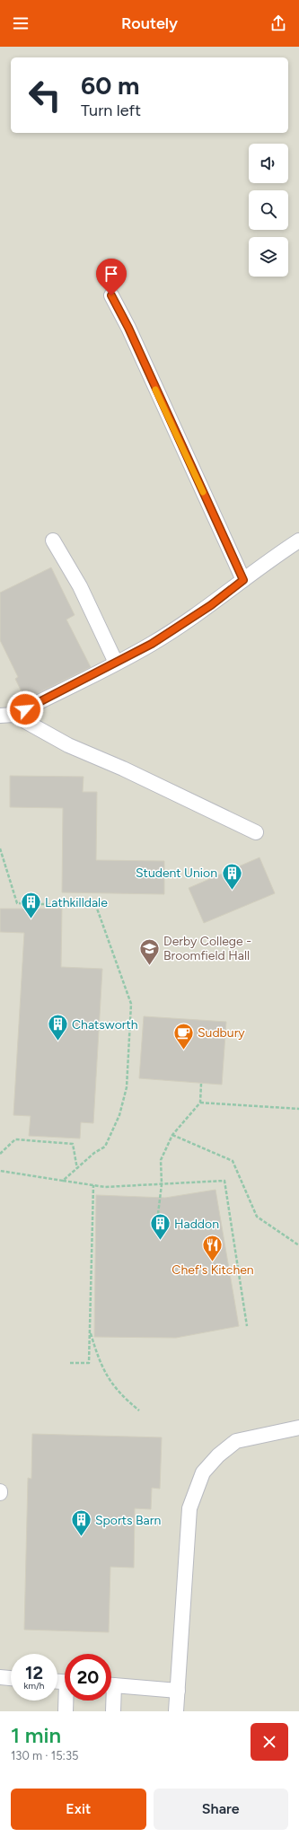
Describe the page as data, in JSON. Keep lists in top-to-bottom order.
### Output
{
  "places": {
    "building": [
      "Student Union",
      "Lathkilldale",
      "Chatsworth",
      "Haddon",
      "Sports Barn"
    ],
    "school or university": ["Derby College - Broomfield Hall"],
    "cafe": ["Sudbury"],
    "restaurant": ["Chef's Kitchen"]
  },
  "page": {
    "header": "Routely",
    "turn": ["60 m", "Turn left"],
    "speed": "12 km/h",
    "limit": "20",
    "heading": ["1 min", "130 m · 15:35"],
    "buttons": ["Exit", "Share"]
  }
}
